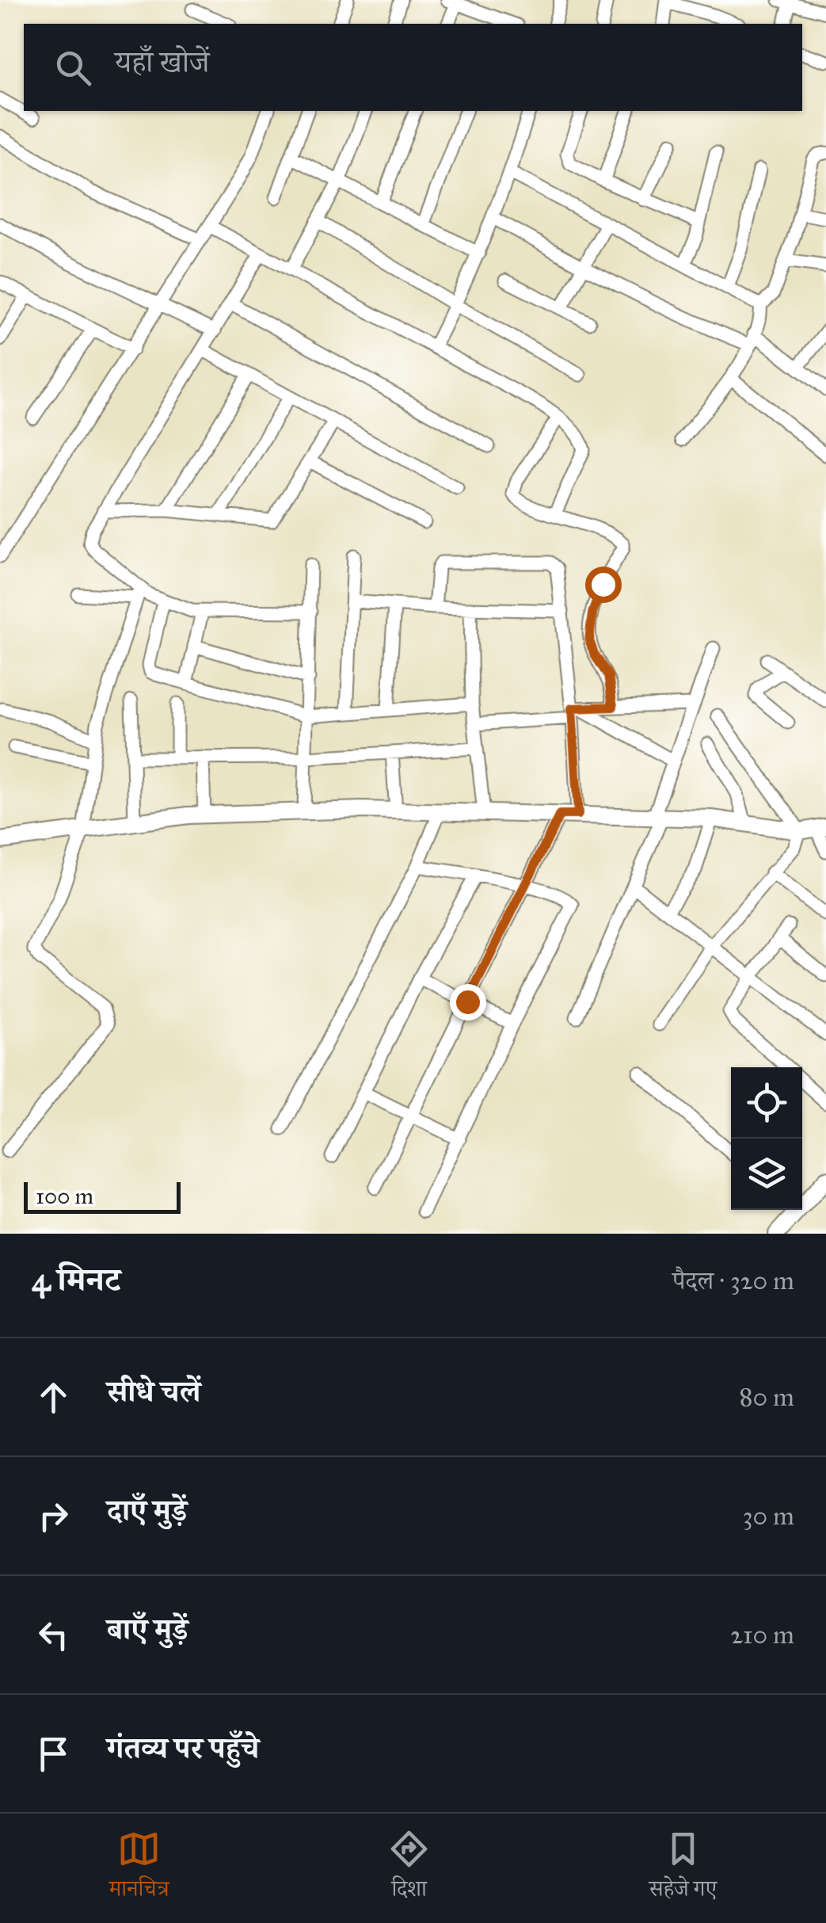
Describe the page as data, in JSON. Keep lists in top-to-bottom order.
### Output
{
  "scale_bar": "100 m",
  "page": {
    "search": "यहाँ खोजें",
    "scale": "100 m",
    "heading": ["4 मिनट", "पैदल · 320 m"],
    "list": [
      ["सीधे चलें", "80 m"],
      ["दाएँ मुड़ें", "30 m"],
      ["बाएँ मुड़ें", "210 m"],
      "गंतव्य पर पहुँचे"
    ],
    "nav": ["मानचित्र", "दिशा", "सहेजे गए"]
  }
}
